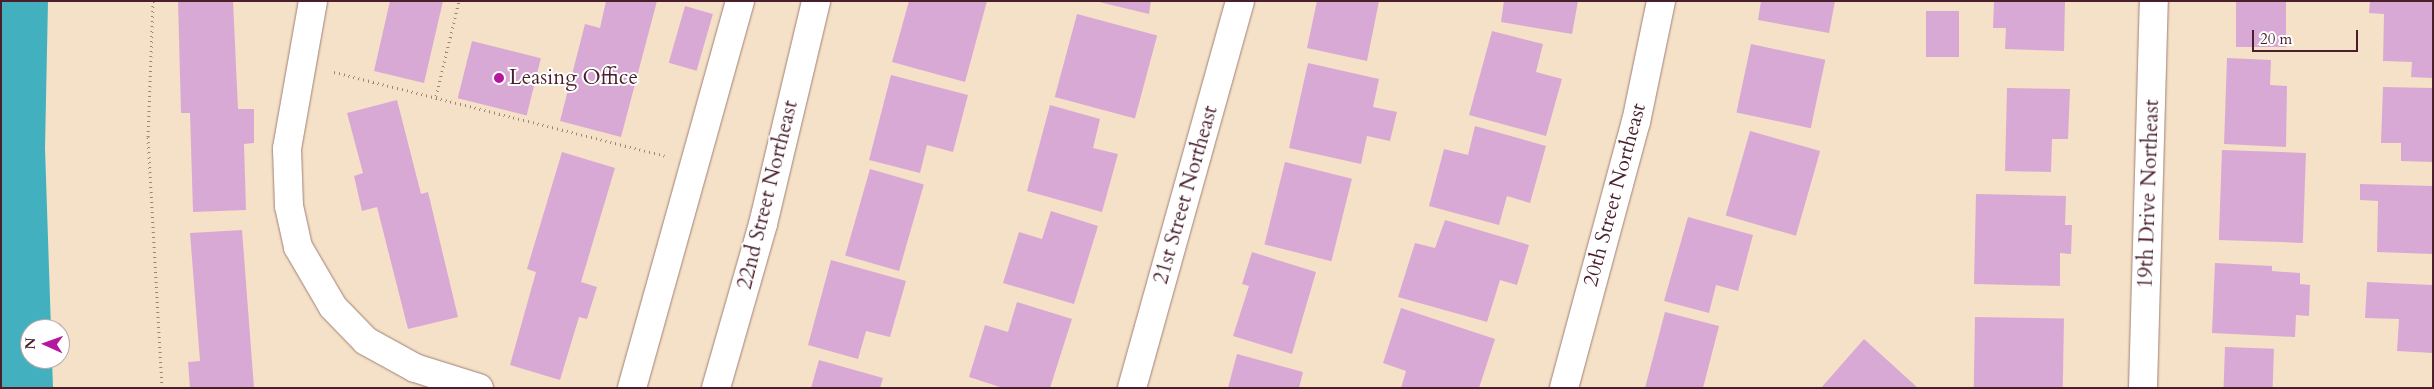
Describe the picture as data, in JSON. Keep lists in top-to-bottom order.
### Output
{
  "streets": {
    "street": [
      "19th Drive Northeast",
      "22nd Street Northeast",
      "21st Street Northeast",
      "20th Street Northeast"
    ]
  },
  "places": ["Leasing Office"],
  "scale_bar": "20 m",
  "north": "left"
}
